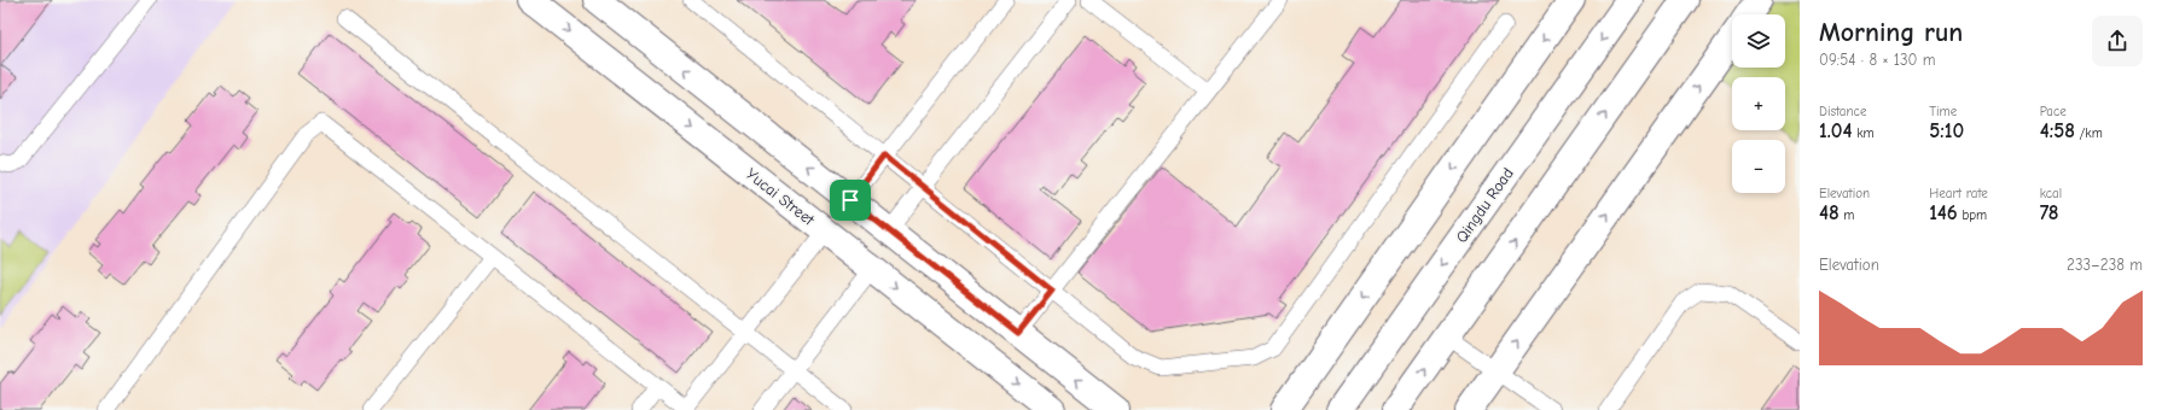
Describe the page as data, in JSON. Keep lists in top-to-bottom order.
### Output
{
  "streets": {
    "main road": ["Yucai Street", "Qingdu Road"]
  },
  "page": {
    "heading": ["Morning run", "09:54 · 8 × 130 m"],
    "map_buttons": ["+", "−"],
    "stats": [
      ["Distance", "1.04 km"],
      ["Time", "5:10"],
      ["Pace", "4:58 /km"],
      ["Elevation", "48 m"],
      ["Heart rate", "146 bpm"],
      ["kcal", "78"]
    ],
    "chart": ["Elevation", "233–238 m"]
  }
}
